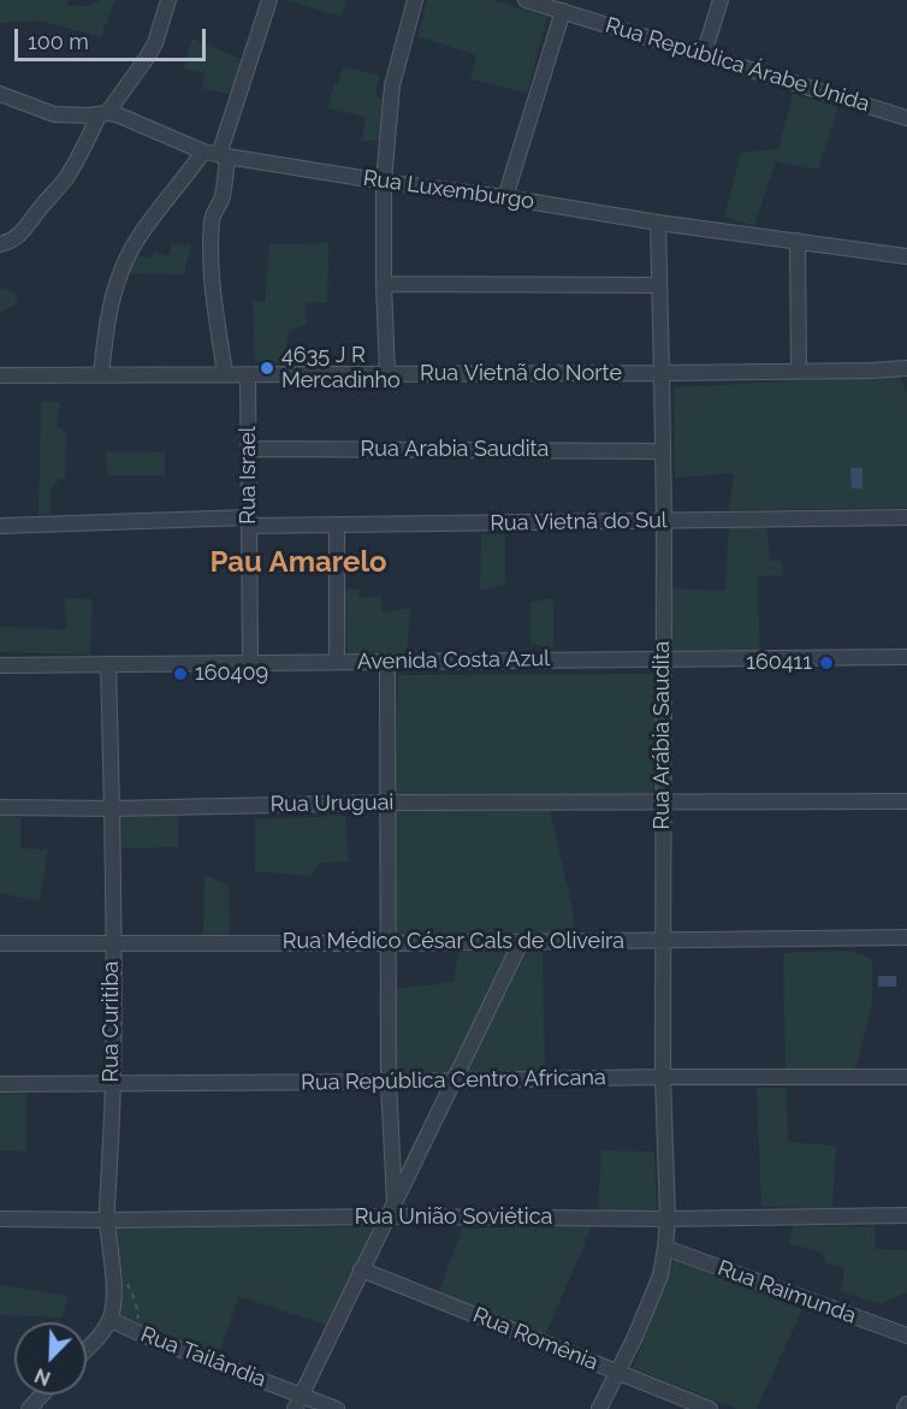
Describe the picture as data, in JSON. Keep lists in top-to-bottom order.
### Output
{
  "streets": {
    "street": [
      "Rua República Árabe Unida",
      "Rua Luxemburgo",
      "Rua Vietnã do Norte",
      "Rua Arabia Saudita",
      "Rua Israel",
      "Rua Vietnã do Sul",
      "Avenida Costa Azul",
      "Rua Arábia Saudita",
      "Rua Uruguai",
      "Rua Médico César Cals de Oliveira",
      "Rua Curitiba",
      "Rua República Centro Africana",
      "Rua União Soviética",
      "Rua Raimunda",
      "Rua Romênia",
      "Rua Tailândia"
    ]
  },
  "crossings": [
    ["Rua Luxemburgo", "Rua Arábia Saudita"],
    ["Rua Vietnã do Norte", "Rua Israel"],
    ["Rua Vietnã do Norte", "Rua Arábia Saudita"],
    ["Rua Arabia Saudita", "Rua Israel"],
    ["Rua Arabia Saudita", "Rua Arábia Saudita"],
    ["Rua Israel", "Rua Vietnã do Sul"],
    ["Rua Israel", "Avenida Costa Azul"],
    ["Rua Vietnã do Sul", "Rua Arábia Saudita"],
    ["Avenida Costa Azul", "Rua Arábia Saudita"],
    ["Avenida Costa Azul", "Rua Curitiba"],
    ["Rua Arábia Saudita", "Rua Uruguai"],
    ["Rua Arábia Saudita", "Rua Médico César Cals de Oliveira"],
    ["Rua Arábia Saudita", "Rua República Centro Africana"],
    ["Rua Arábia Saudita", "Rua União Soviética"],
    ["Rua Arábia Saudita", "Rua Raimunda"],
    ["Rua Arábia Saudita", "Rua Romênia"],
    ["Rua Uruguai", "Rua Curitiba"],
    ["Rua Médico César Cals de Oliveira", "Rua Curitiba"],
    ["Rua Curitiba", "Rua República Centro Africana"],
    ["Rua Curitiba", "Rua União Soviética"],
    ["Rua Curitiba", "Rua Tailândia"]
  ],
  "districts": ["Pau Amarelo"],
  "places": ["4635 J R Mercadinho", "160411", "160409"],
  "scale_bar": "100 m",
  "north": "bottom left"
}
